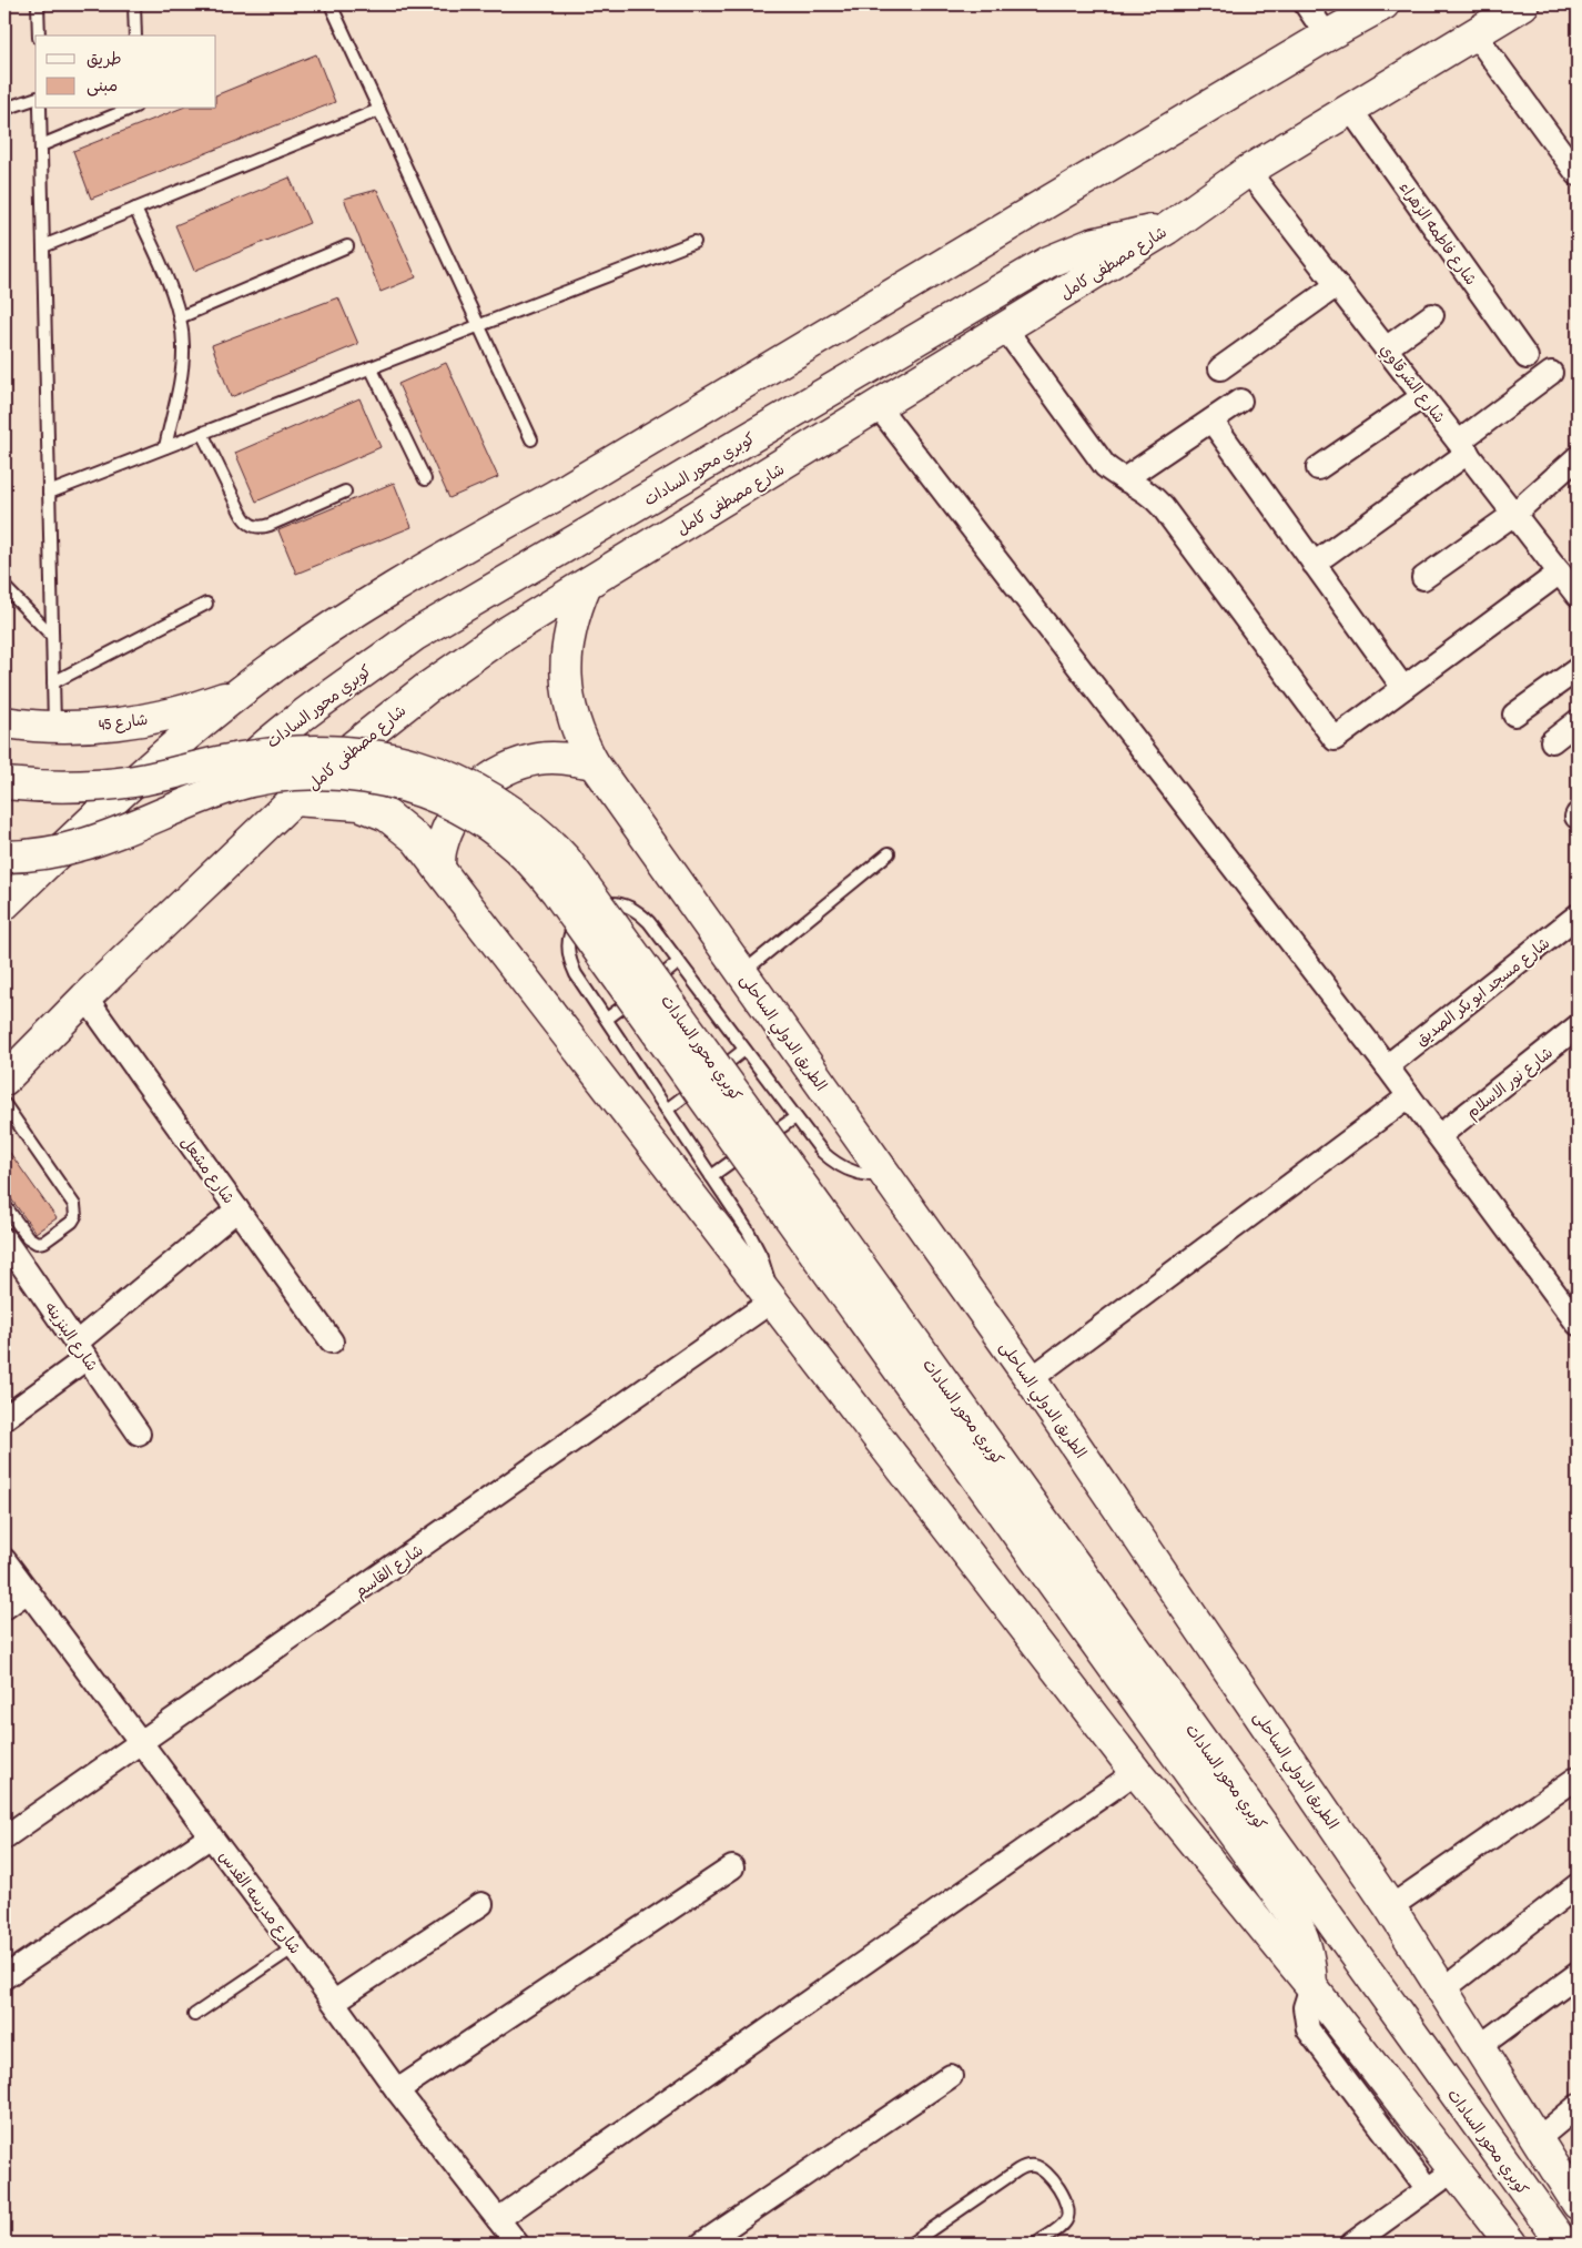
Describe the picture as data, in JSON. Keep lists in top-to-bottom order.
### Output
{
  "streets": {
    "main road": [
      "شارع مصطفى كامل",
      "كوبري محور السادات",
      "شارع 45",
      "الطريق الدولي الساحلى"
    ],
    "street": [
      "شارع فاطمه الزهراء",
      "شارع الشرقاوي",
      "شارع مسجد ابو بكر الصديق",
      "شارع نور الاسلام",
      "شارع مشعل",
      "شارع البنزينه",
      "شارع القاسم",
      "شارع مدرسه القدس"
    ]
  },
  "crossings": [
    ["شارع فاطمه الزهراء", "شارع مصطفى كامل"],
    ["شارع مصطفى كامل", "شارع الشرقاوي"],
    ["شارع مصطفى كامل", "كوبري محور السادات"],
    ["شارع مصطفى كامل", "الطريق الدولي الساحلى"],
    ["شارع مصطفى كامل", "شارع مشعل"],
    ["شارع القاسم", "شارع مدرسه القدس"]
  ],
  "legend": ["طريق", "مبنى"]
}
